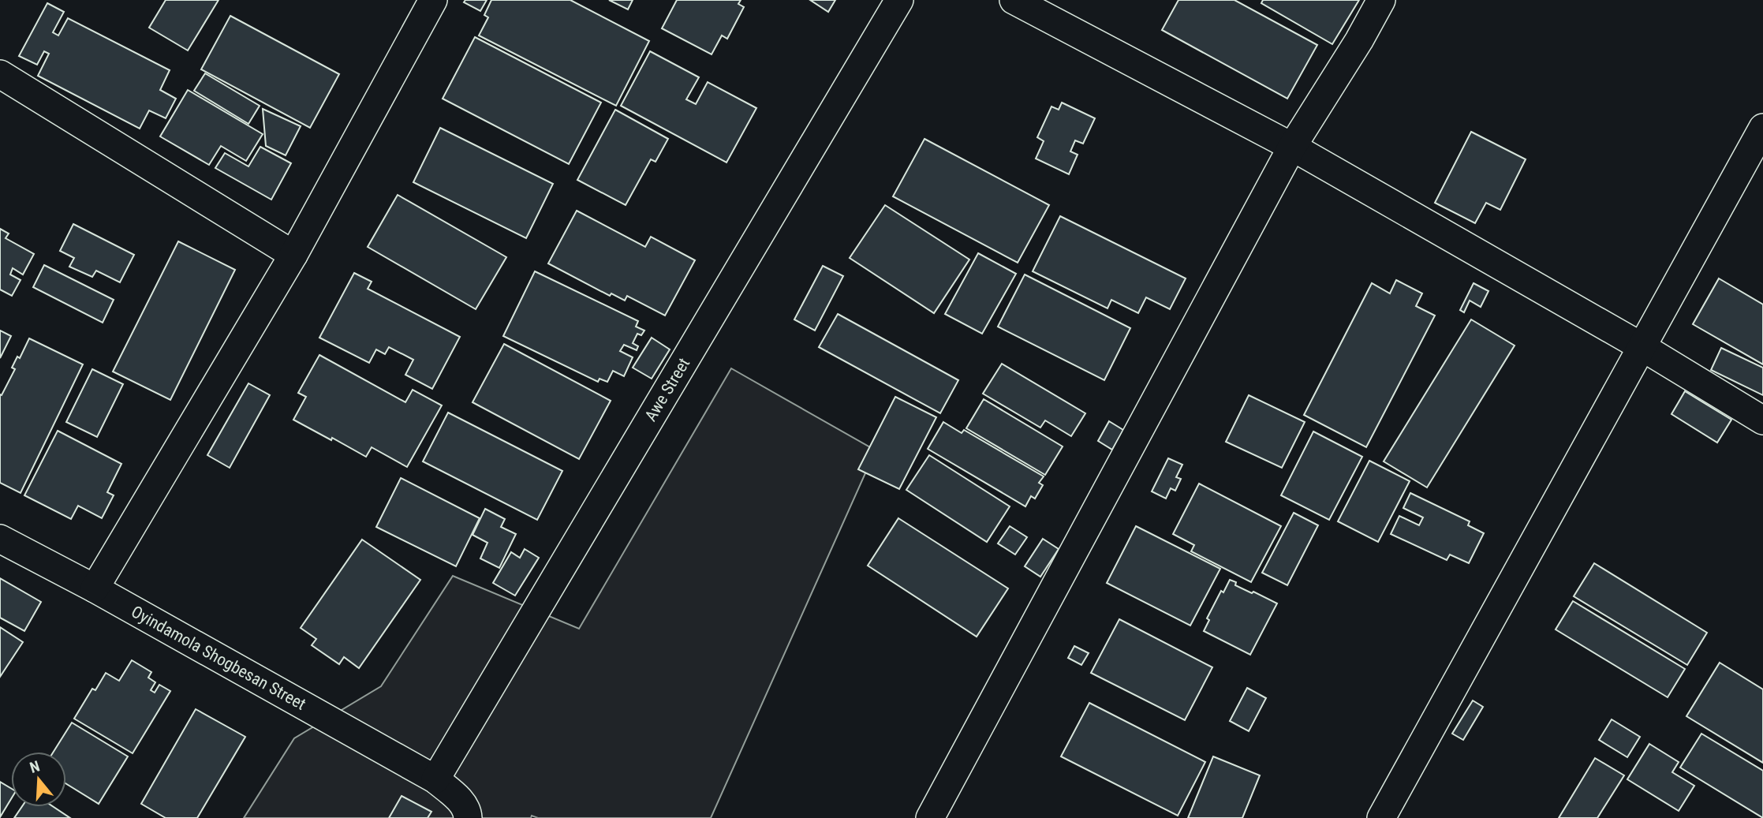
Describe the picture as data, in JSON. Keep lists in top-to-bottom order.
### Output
{
  "streets": {
    "street": ["Awe Street", "Oyindamola Shogbesan Street"]
  },
  "crossings": [
    ["Awe Street", "Oyindamola Shogbesan Street"]
  ],
  "north": "top"
}
